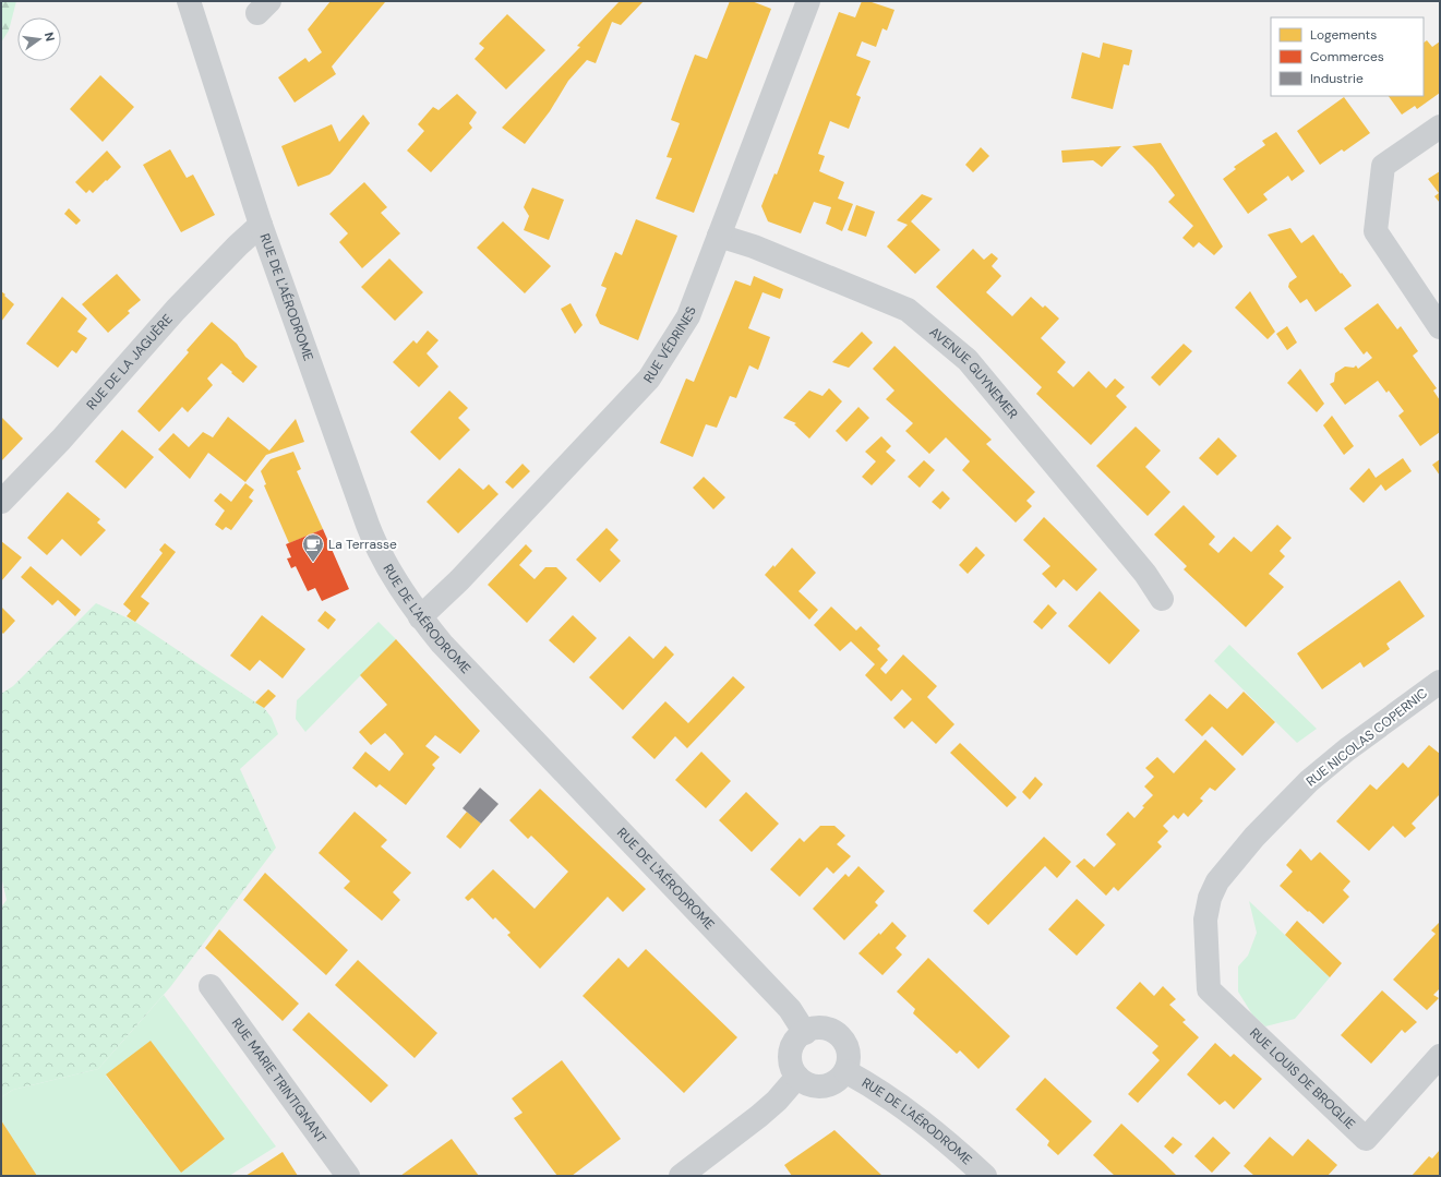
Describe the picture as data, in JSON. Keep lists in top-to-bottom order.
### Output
{
  "streets": {
    "street": [
      "RUE DE L'AÉRODROME",
      "RUE VÉDRINES",
      "RUE DE LA JAGUÈRE",
      "AVENUE GUYNEMER",
      "RUE NICOLAS COPERNIC",
      "RUE LOUIS DE BROGLIE",
      "RUE MARIE TRINTIGNANT"
    ]
  },
  "crossings": [
    ["RUE DE L'AÉRODROME", "RUE VÉDRINES"],
    ["RUE DE L'AÉRODROME", "RUE DE LA JAGUÈRE"],
    ["RUE VÉDRINES", "AVENUE GUYNEMER"],
    ["RUE NICOLAS COPERNIC", "RUE LOUIS DE BROGLIE"]
  ],
  "places": {
    "cafe": ["La Terrasse"]
  },
  "legend": ["Logements", "Commerces", "Industrie"],
  "north": "right"
}
